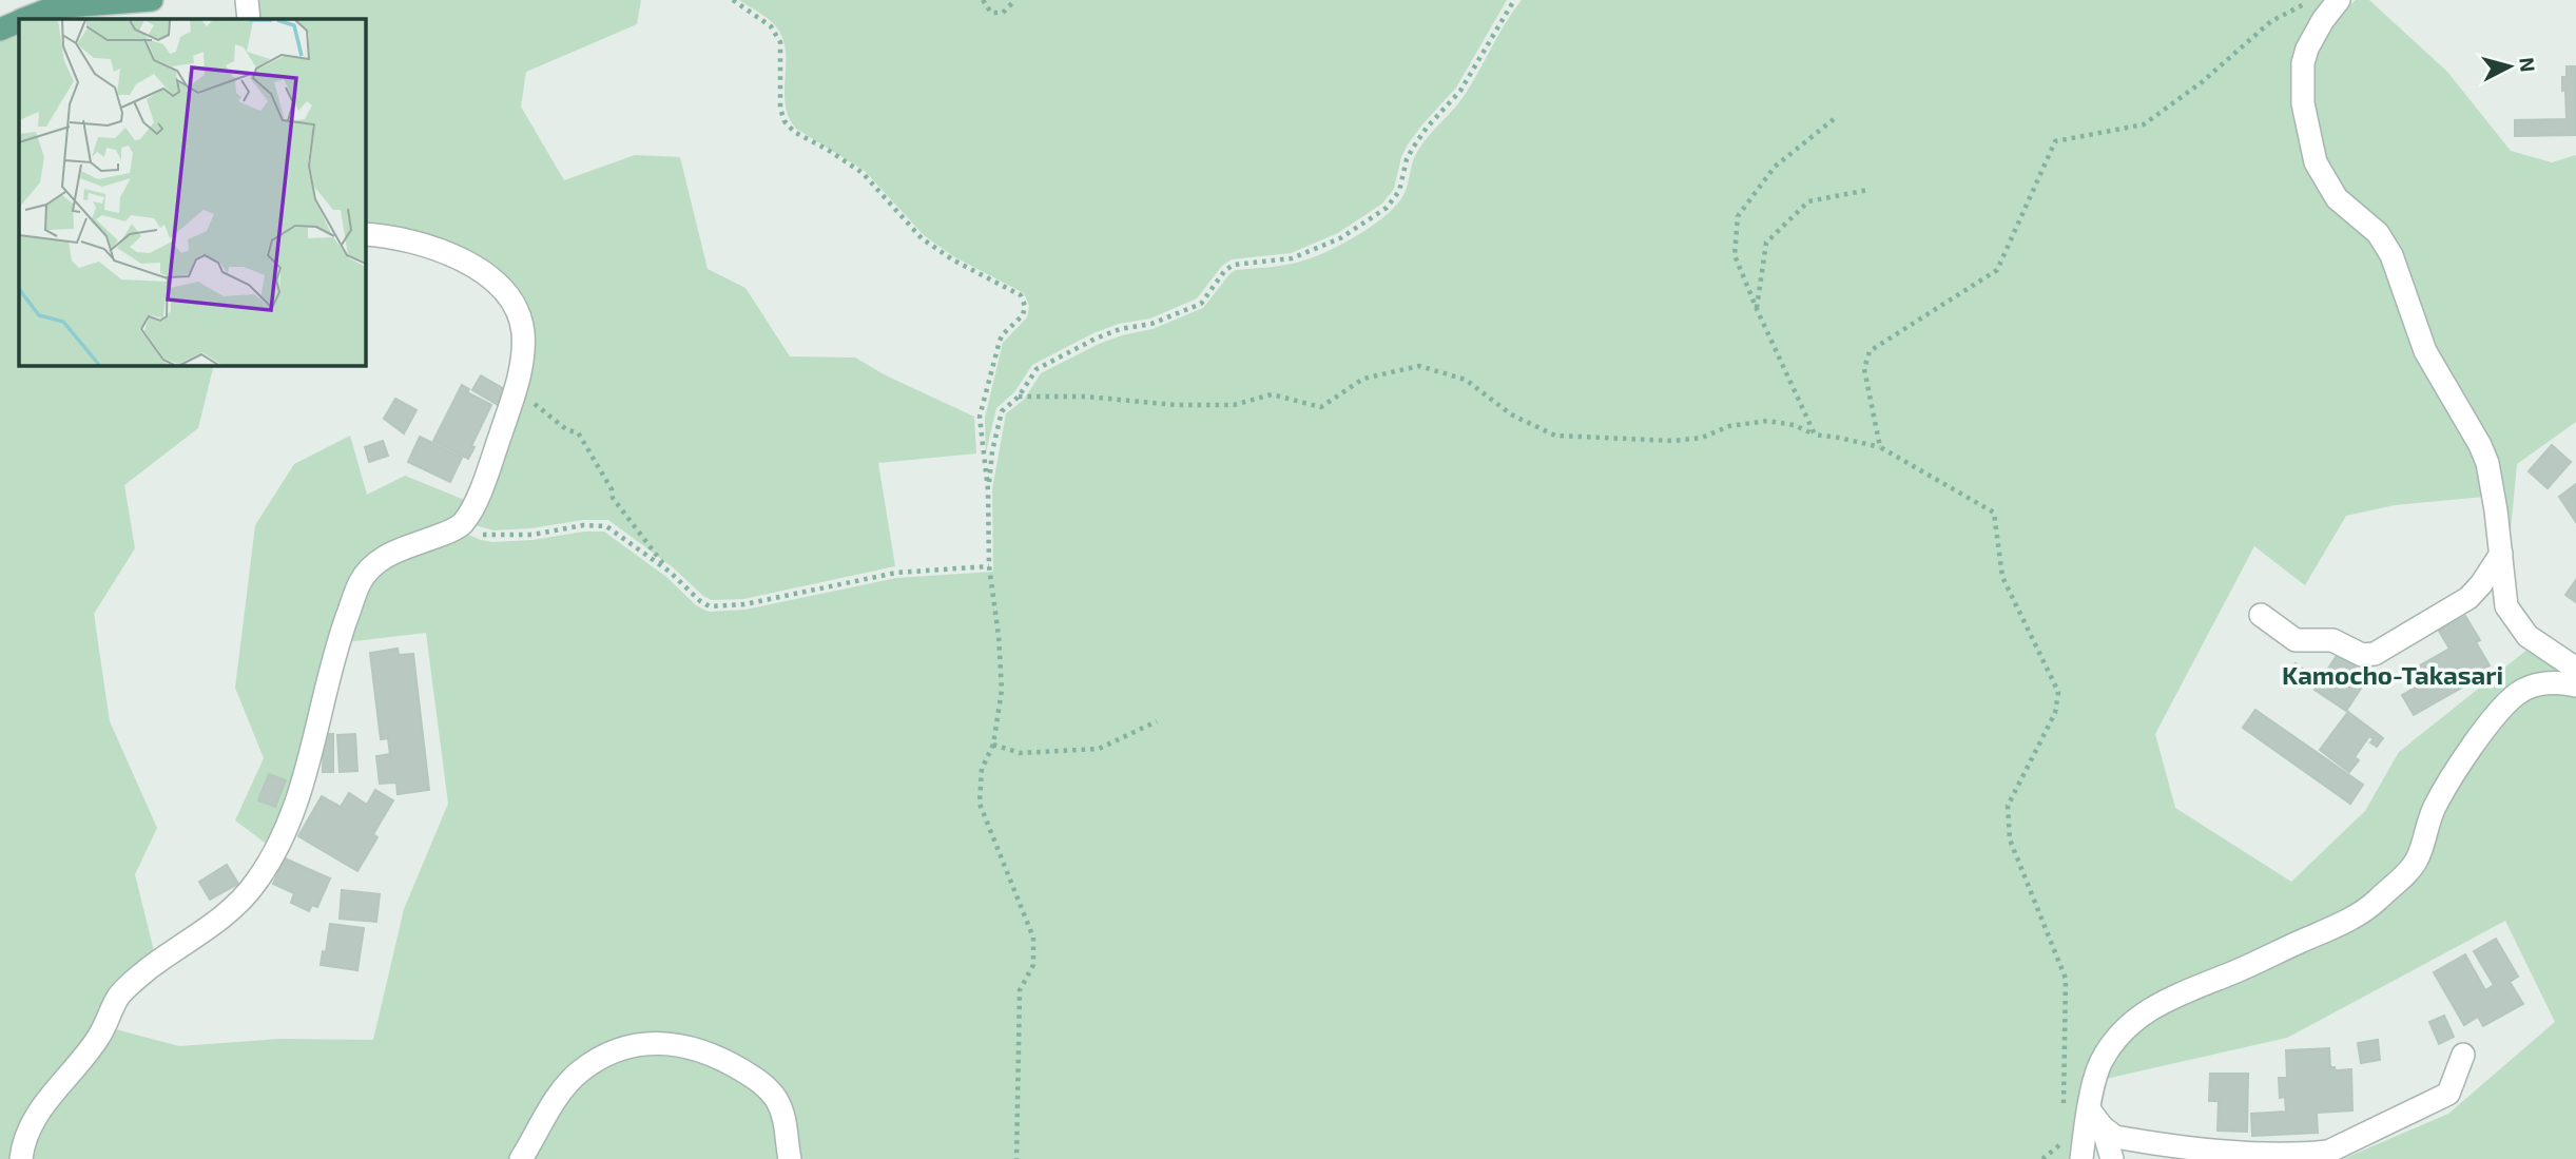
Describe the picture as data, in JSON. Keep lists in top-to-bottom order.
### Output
{
  "districts": ["Kamocho-Takasari"],
  "north": "right"
}
